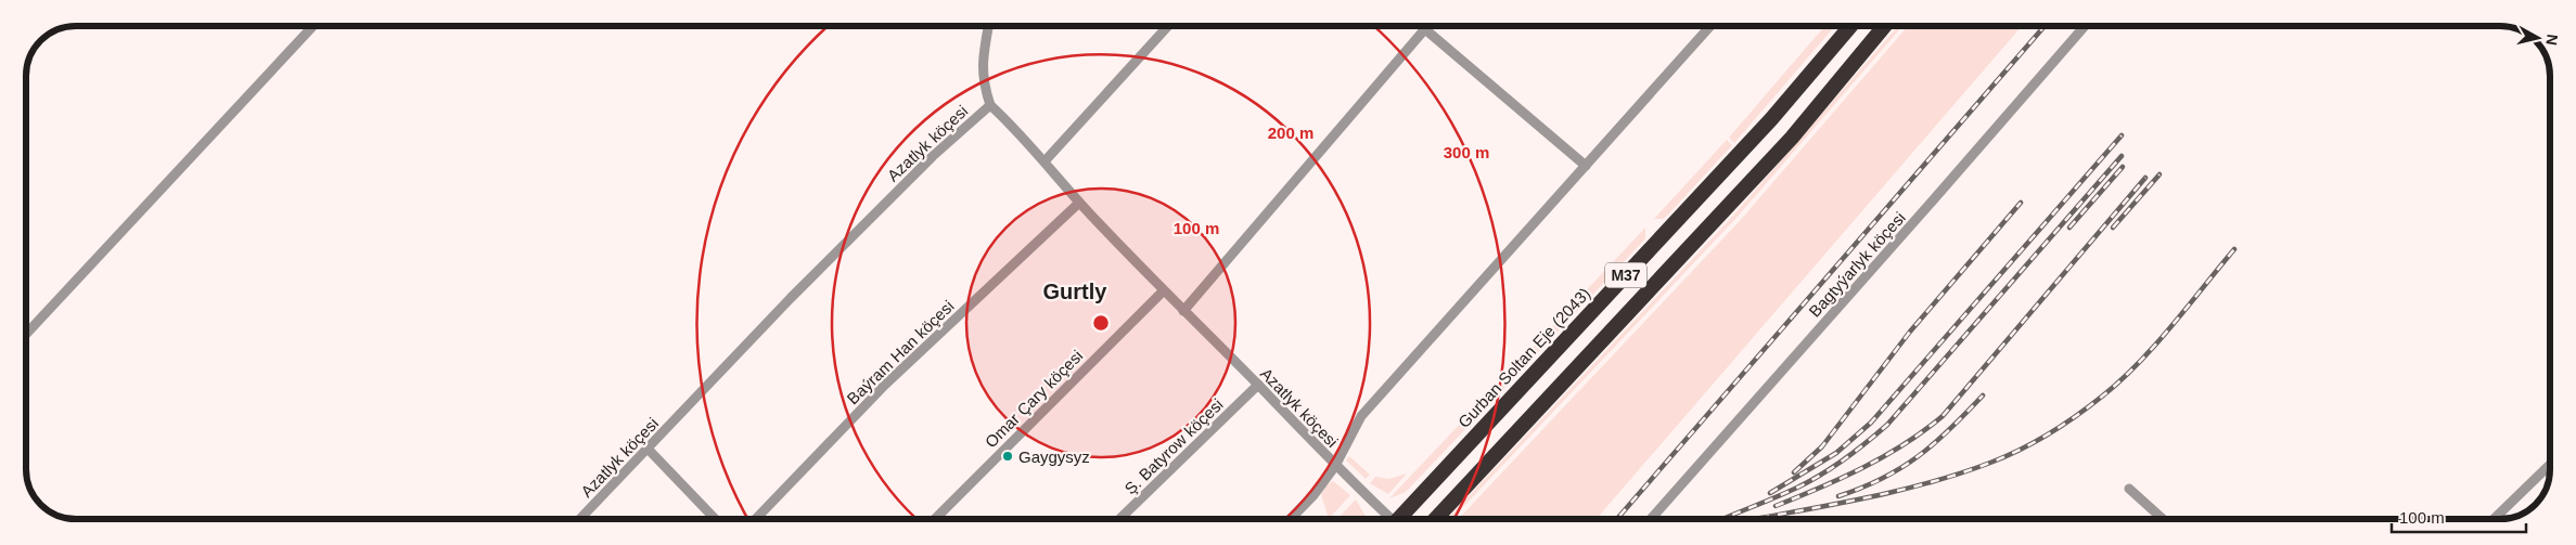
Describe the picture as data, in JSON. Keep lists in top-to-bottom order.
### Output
{
  "streets": {
    "highway": ["M37", "Gurban Soltan Eje (2043)"],
    "street": [
      "Azatlyk köçesi",
      "Bagtyýarlyk köçesi",
      "Baýram Han köçesi",
      "Omar Çary köçesi",
      "Ş. Batyrow köçesi"
    ]
  },
  "crossings": [
    ["Azatlyk köçesi", "Baýram Han köçesi"],
    ["Azatlyk köçesi", "Omar Çary köçesi"],
    ["Azatlyk köçesi", "Ş. Batyrow köçesi"]
  ],
  "districts": ["Gurtly"],
  "places": ["Gaygysyz"],
  "scale_bar": "100 m",
  "north": "right",
  "rings": ["200 m", "300 m", "100 m"]
}
